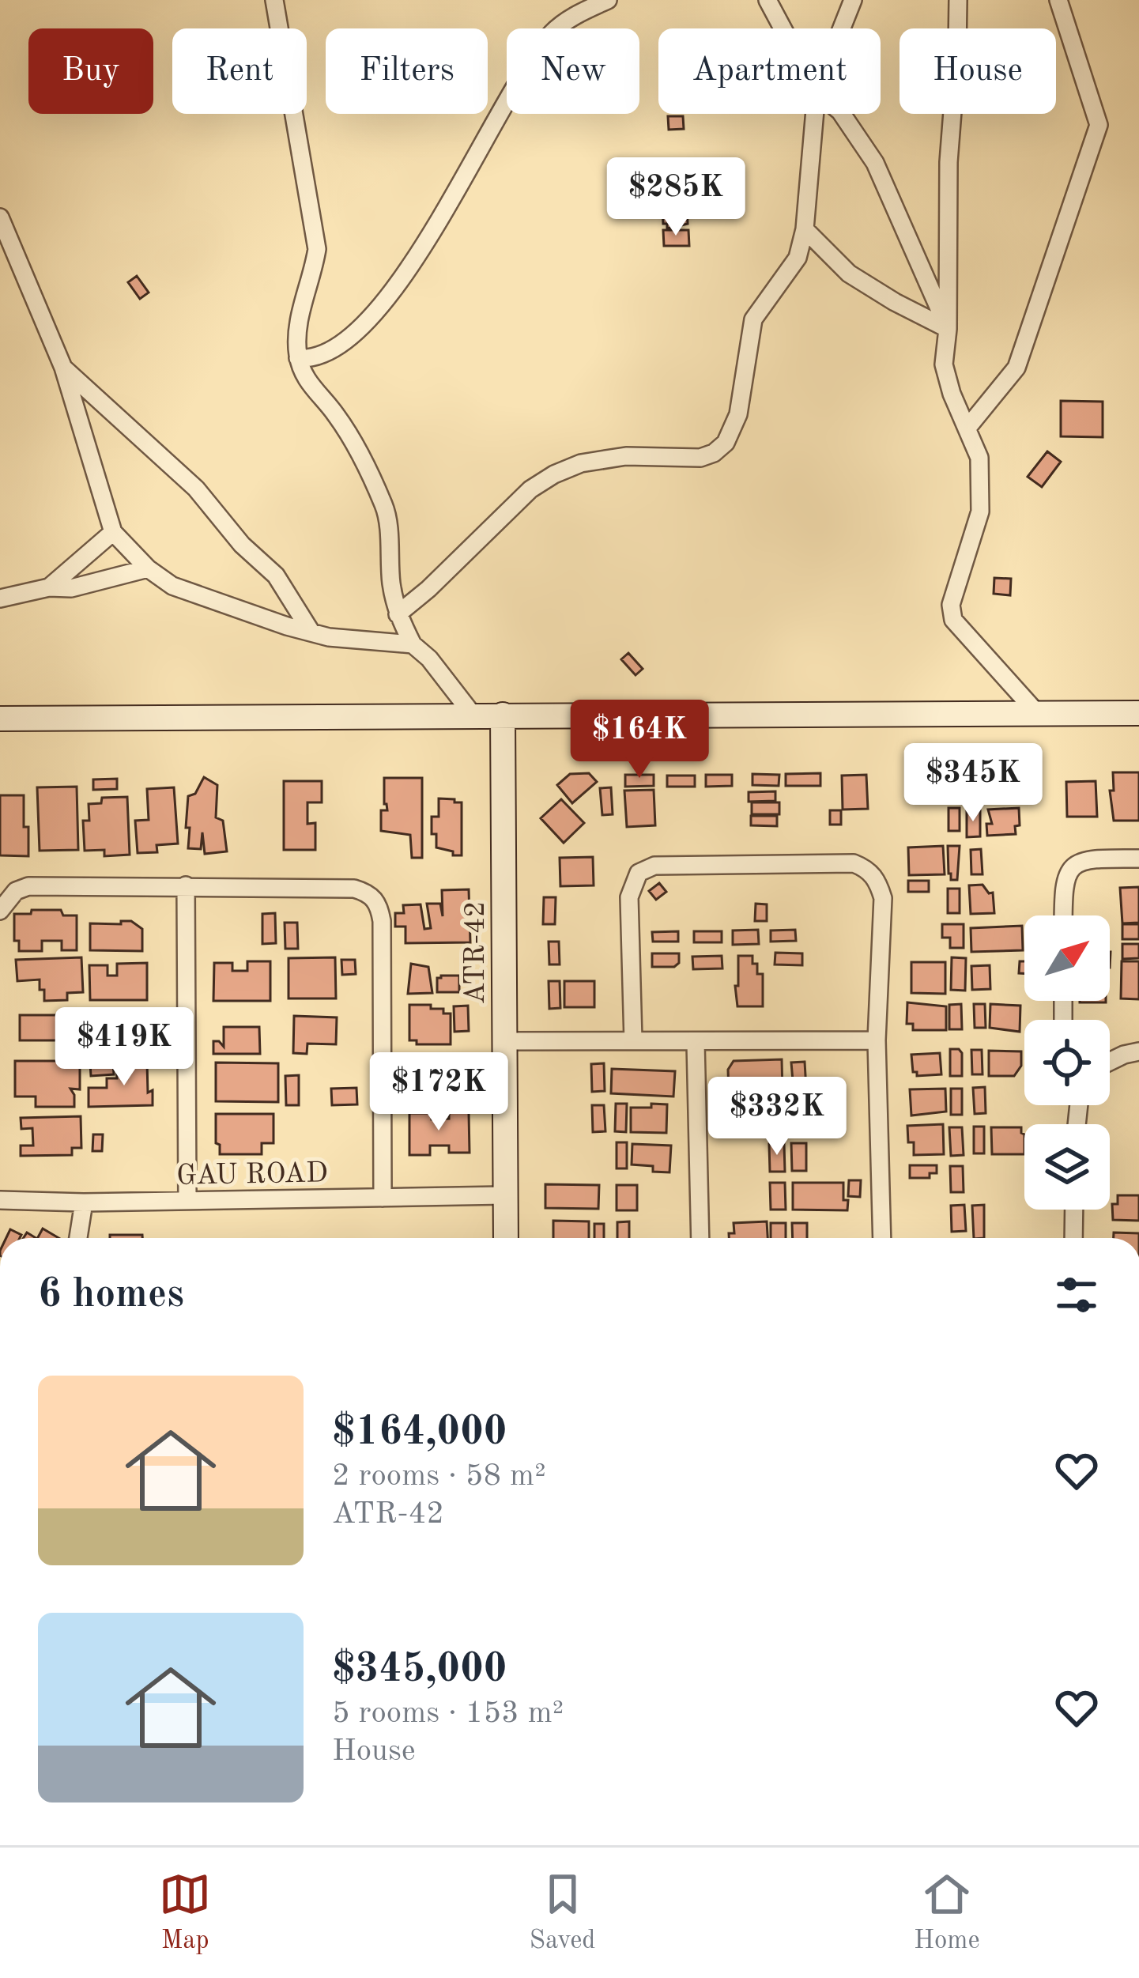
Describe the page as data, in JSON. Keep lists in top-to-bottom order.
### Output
{
  "streets": {
    "main road": ["ATR-42"],
    "street": ["GAU ROAD"]
  },
  "crossings": [
    ["ATR-42", "GAU ROAD"]
  ],
  "north": "top right",
  "page": {
    "chip": [
      "Buy",
      "Rent",
      "Filters",
      "New",
      "Apartment",
      "House"
    ],
    "price": [
      "$285K",
      "$164K",
      "$345K",
      "$419K",
      "$172K",
      "$332K"
    ],
    "heading": "6 homes",
    "list": [
      {
        "name": "$164,000",
        "note": "2 rooms · 58 m² · ATR-42"
      },
      {
        "name": "$345,000",
        "note": "5 rooms · 153 m² · House"
      }
    ],
    "tabs": ["Map", "Saved", "Home"]
  }
}
